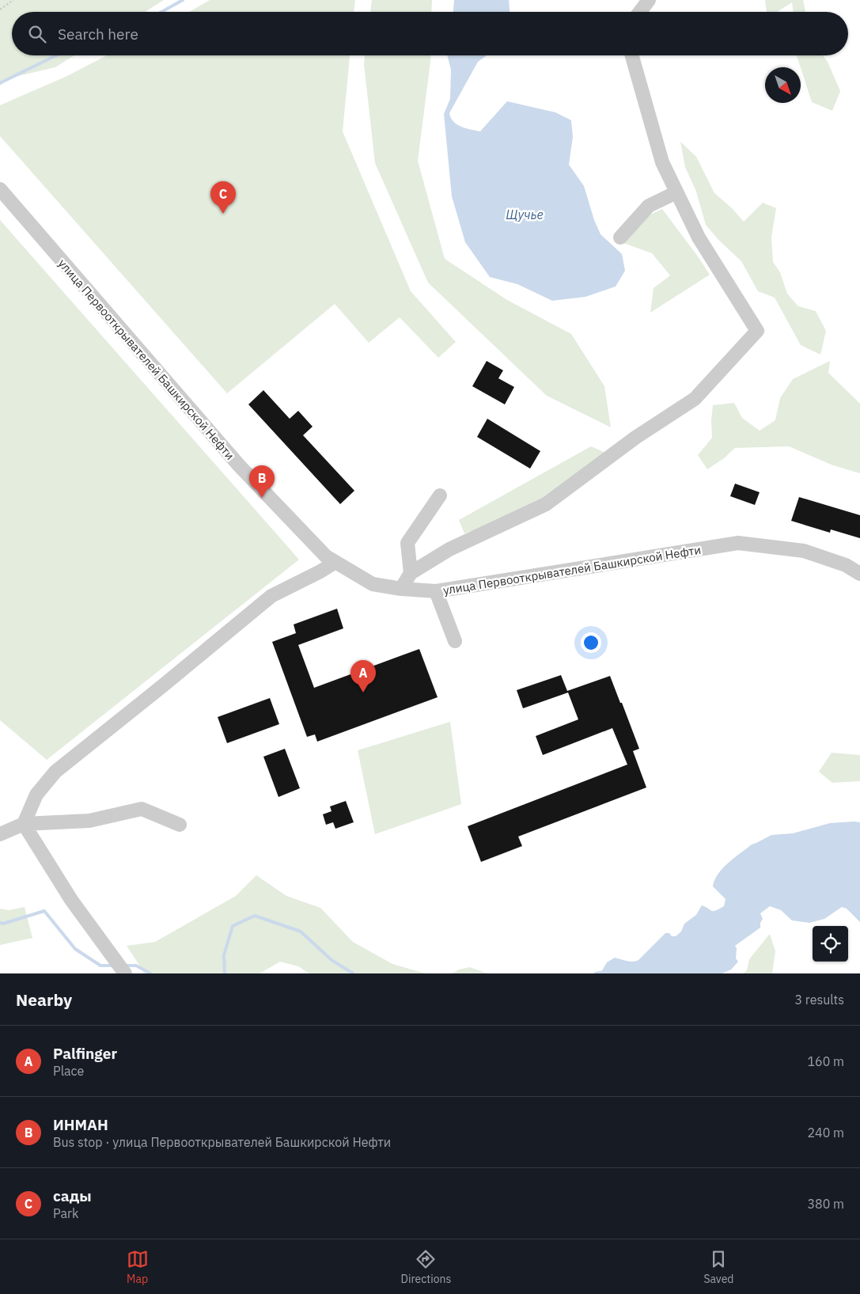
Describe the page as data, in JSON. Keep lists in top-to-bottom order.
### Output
{
  "streets": {
    "street": ["улица Первооткрывателей Башкирской Нефти"]
  },
  "water": ["Щучье"],
  "north": "bottom right",
  "page": {
    "search": "Search here",
    "pins": ["C", "B", "A"],
    "heading": ["Nearby", "3 results"],
    "list": [
      {
        "mark": "A",
        "name": "Palfinger",
        "note": "Place",
        "value": "160 m"
      },
      {
        "mark": "B",
        "name": "ИНМАН",
        "note": "Bus stop · улица Первооткрывателей Башкирской Нефти",
        "value": "240 m"
      },
      {
        "mark": "C",
        "name": "сады",
        "note": "Park",
        "value": "380 m"
      }
    ],
    "nav": ["Map", "Directions", "Saved"]
  }
}
